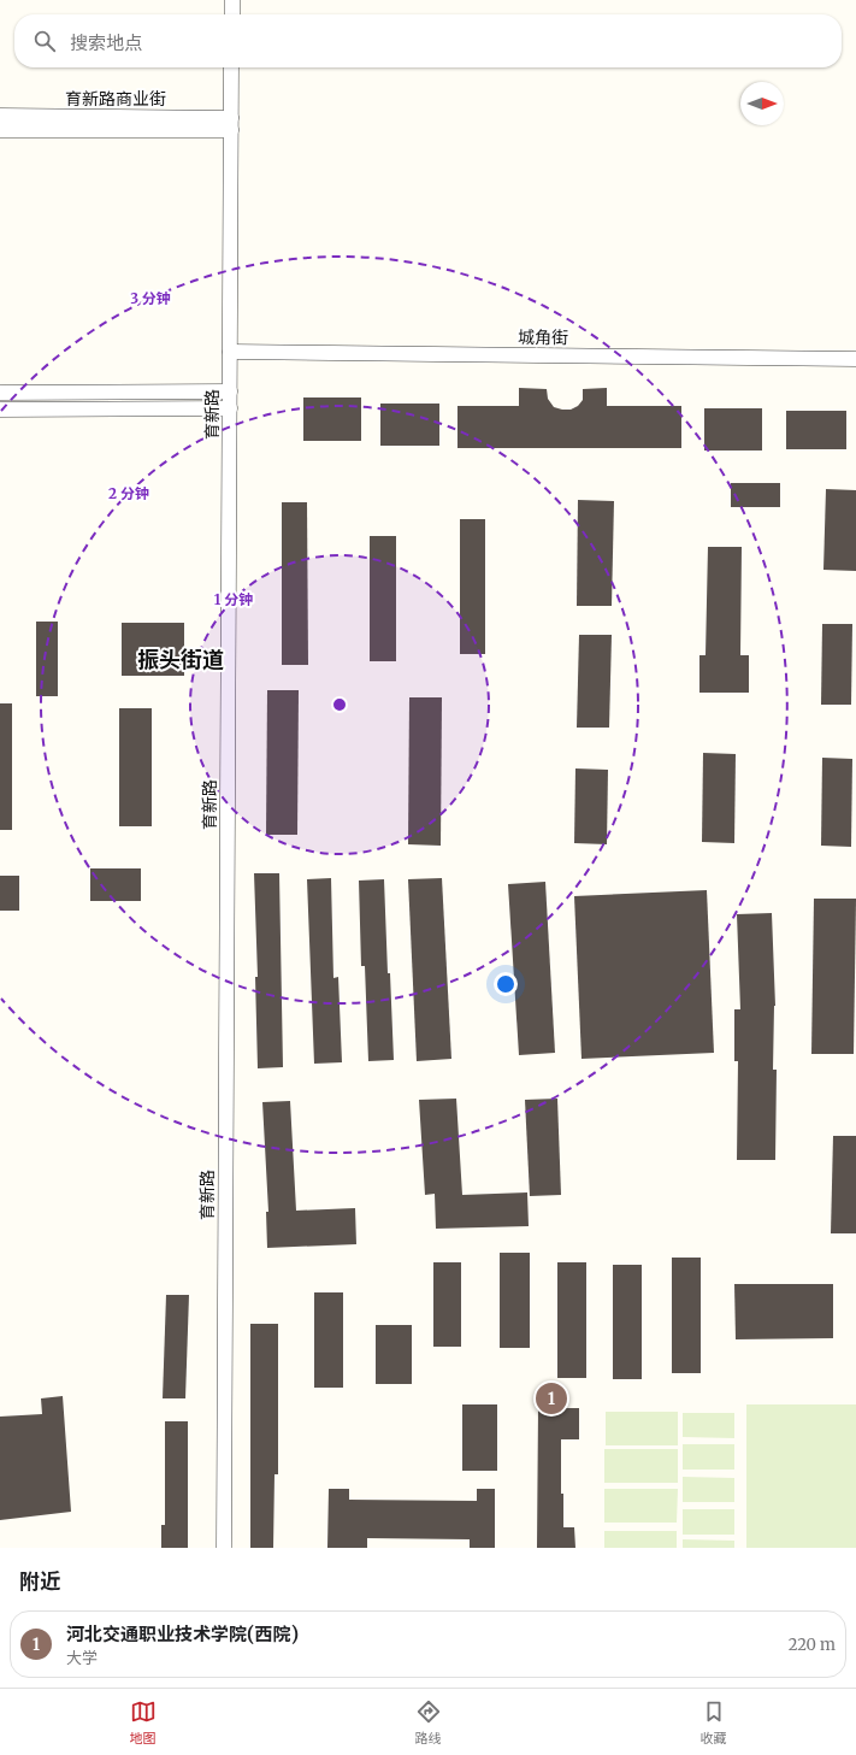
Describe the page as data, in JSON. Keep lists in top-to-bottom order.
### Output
{
  "streets": {
    "street": ["育新路商业街", "城角街", "育新路"]
  },
  "crossings": [
    ["育新路商业街", "育新路"],
    ["城角街", "育新路"]
  ],
  "districts": ["振头街道"],
  "north": "right",
  "page": {
    "search": "搜索地点",
    "pins": "1",
    "heading": "附近",
    "list": [
      {
        "mark": "1",
        "name": "河北交通职业技术学院(西院)",
        "note": "大学",
        "value": "220 m"
      }
    ],
    "nav": ["地图", "路线", "收藏"]
  },
  "rings": ["3 分钟", "2 分钟", "1 分钟"]
}
